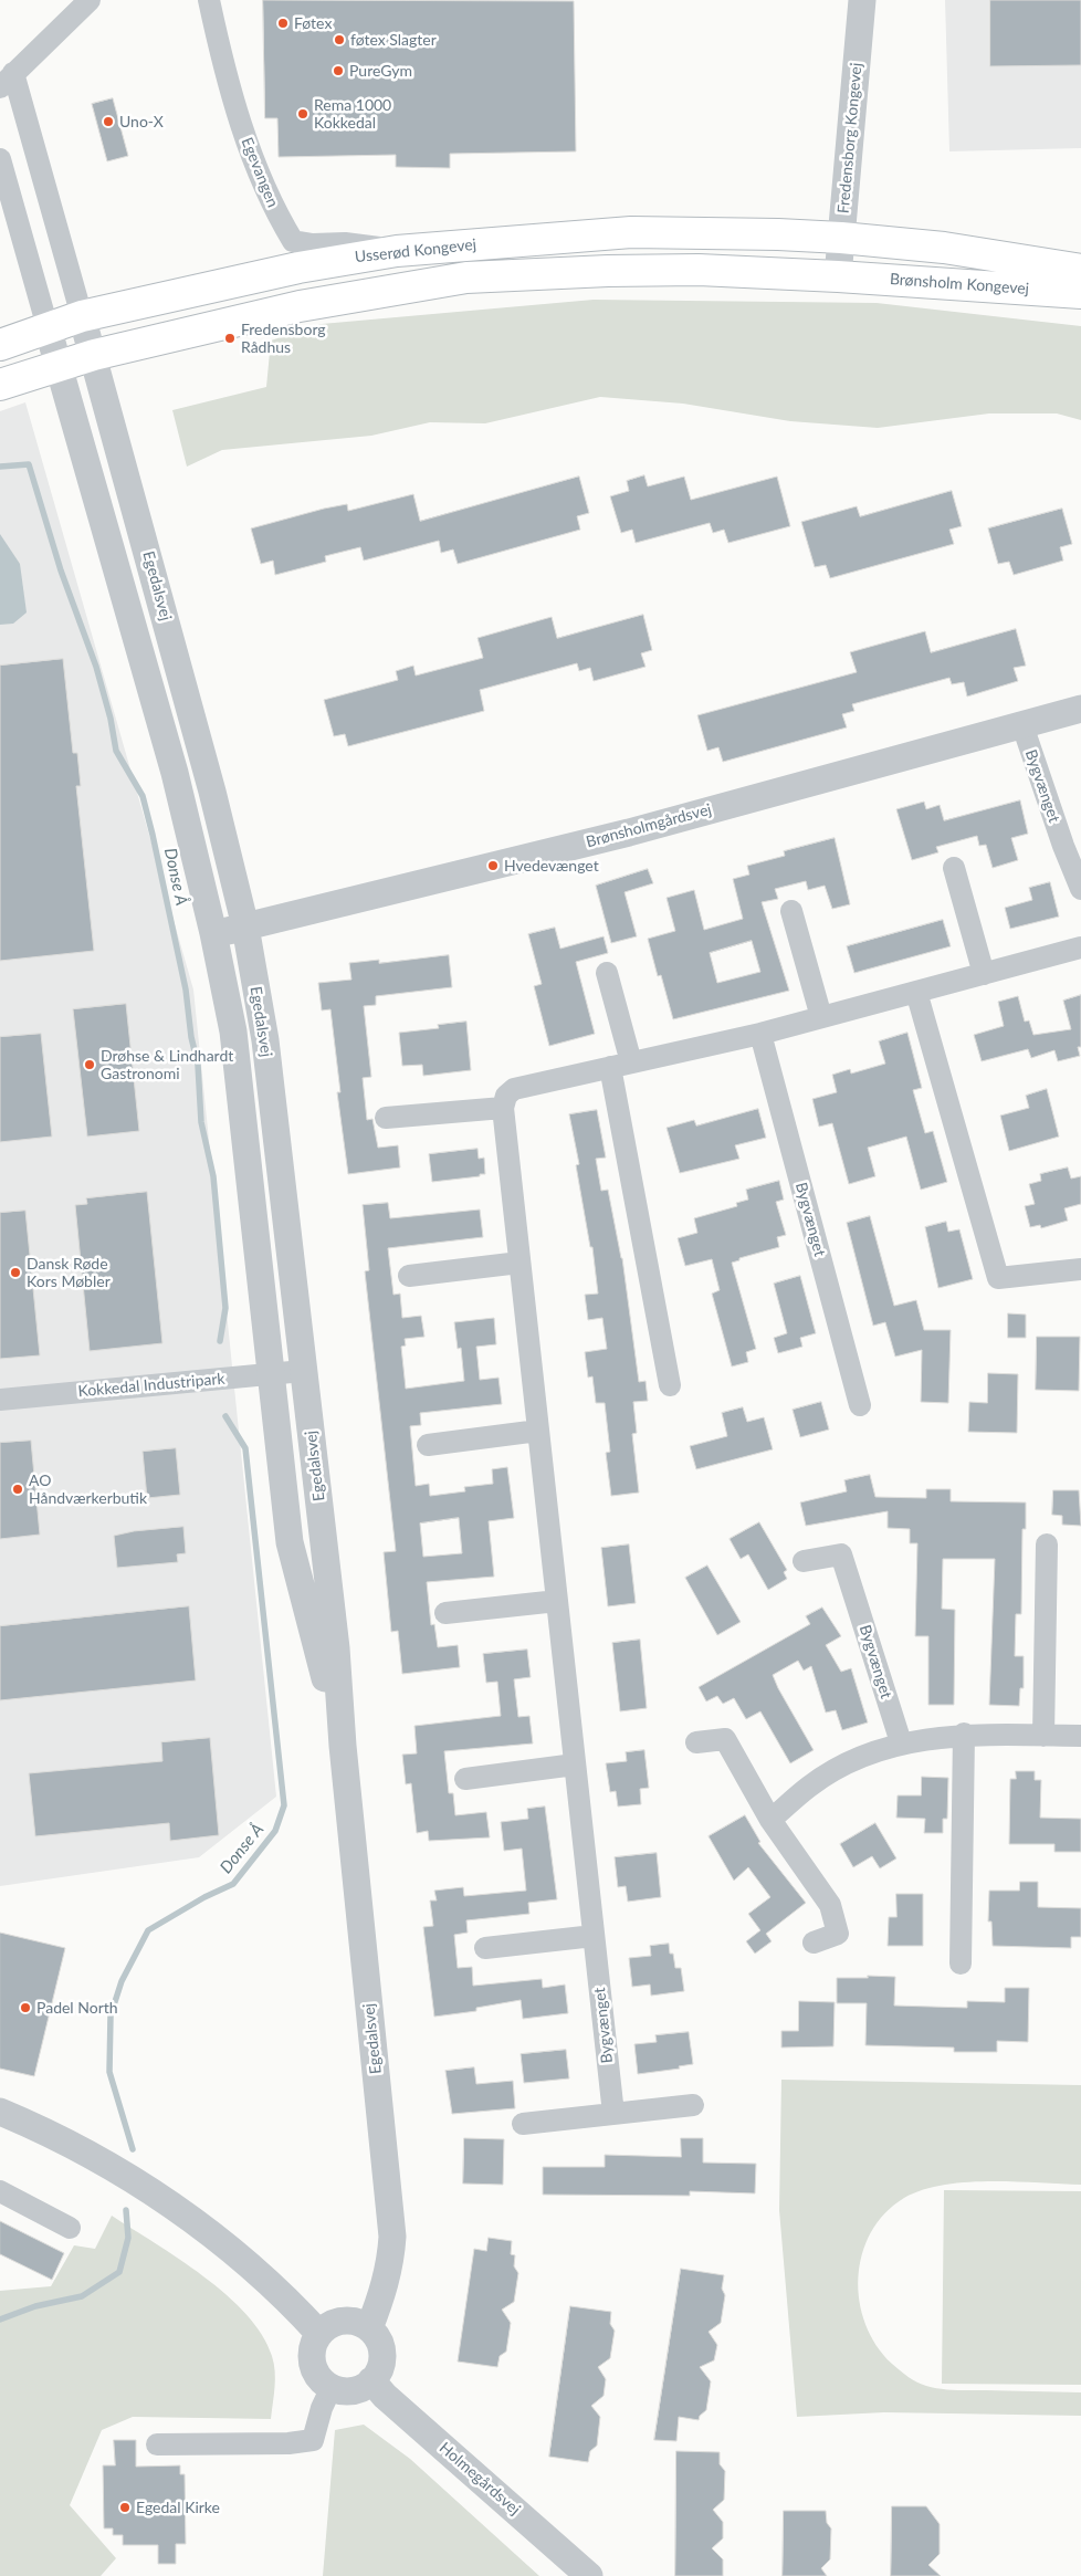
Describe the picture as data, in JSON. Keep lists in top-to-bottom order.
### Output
{
  "streets": {
    "main road": ["Usserød Kongevej", "Brønsholm Kongevej"],
    "street": [
      "Fredensborg Kongevej",
      "Egevangen",
      "Egedalsvej",
      "Bygvænget",
      "Brønsholmgårdsvej",
      "Kokkedal Industripark",
      "Holmegårdsvej"
    ]
  },
  "crossings": [
    ["Fredensborg Kongevej", "Usserød Kongevej"],
    ["Fredensborg Kongevej", "Brønsholm Kongevej"],
    ["Egevangen", "Usserød Kongevej"],
    ["Usserød Kongevej", "Brønsholm Kongevej"],
    ["Usserød Kongevej", "Egedalsvej"],
    ["Egedalsvej", "Brønsholmgårdsvej"],
    ["Egedalsvej", "Kokkedal Industripark"],
    ["Egedalsvej", "Holmegårdsvej"],
    ["Bygvænget", "Brønsholmgårdsvej"]
  ],
  "water": ["Donse Å"],
  "places": [
    "Føtex",
    "føtex Slagter",
    "PureGym",
    "Rema 1000 Kokkedal",
    "Uno-X",
    "Fredensborg Rådhus",
    "Hvedevænget",
    "Drøhse & Lindhardt Gastronomi",
    "Dansk Røde Kors Møbler",
    "AO Håndværkerbutik",
    "Padel North",
    "Egedal Kirke"
  ]
}
